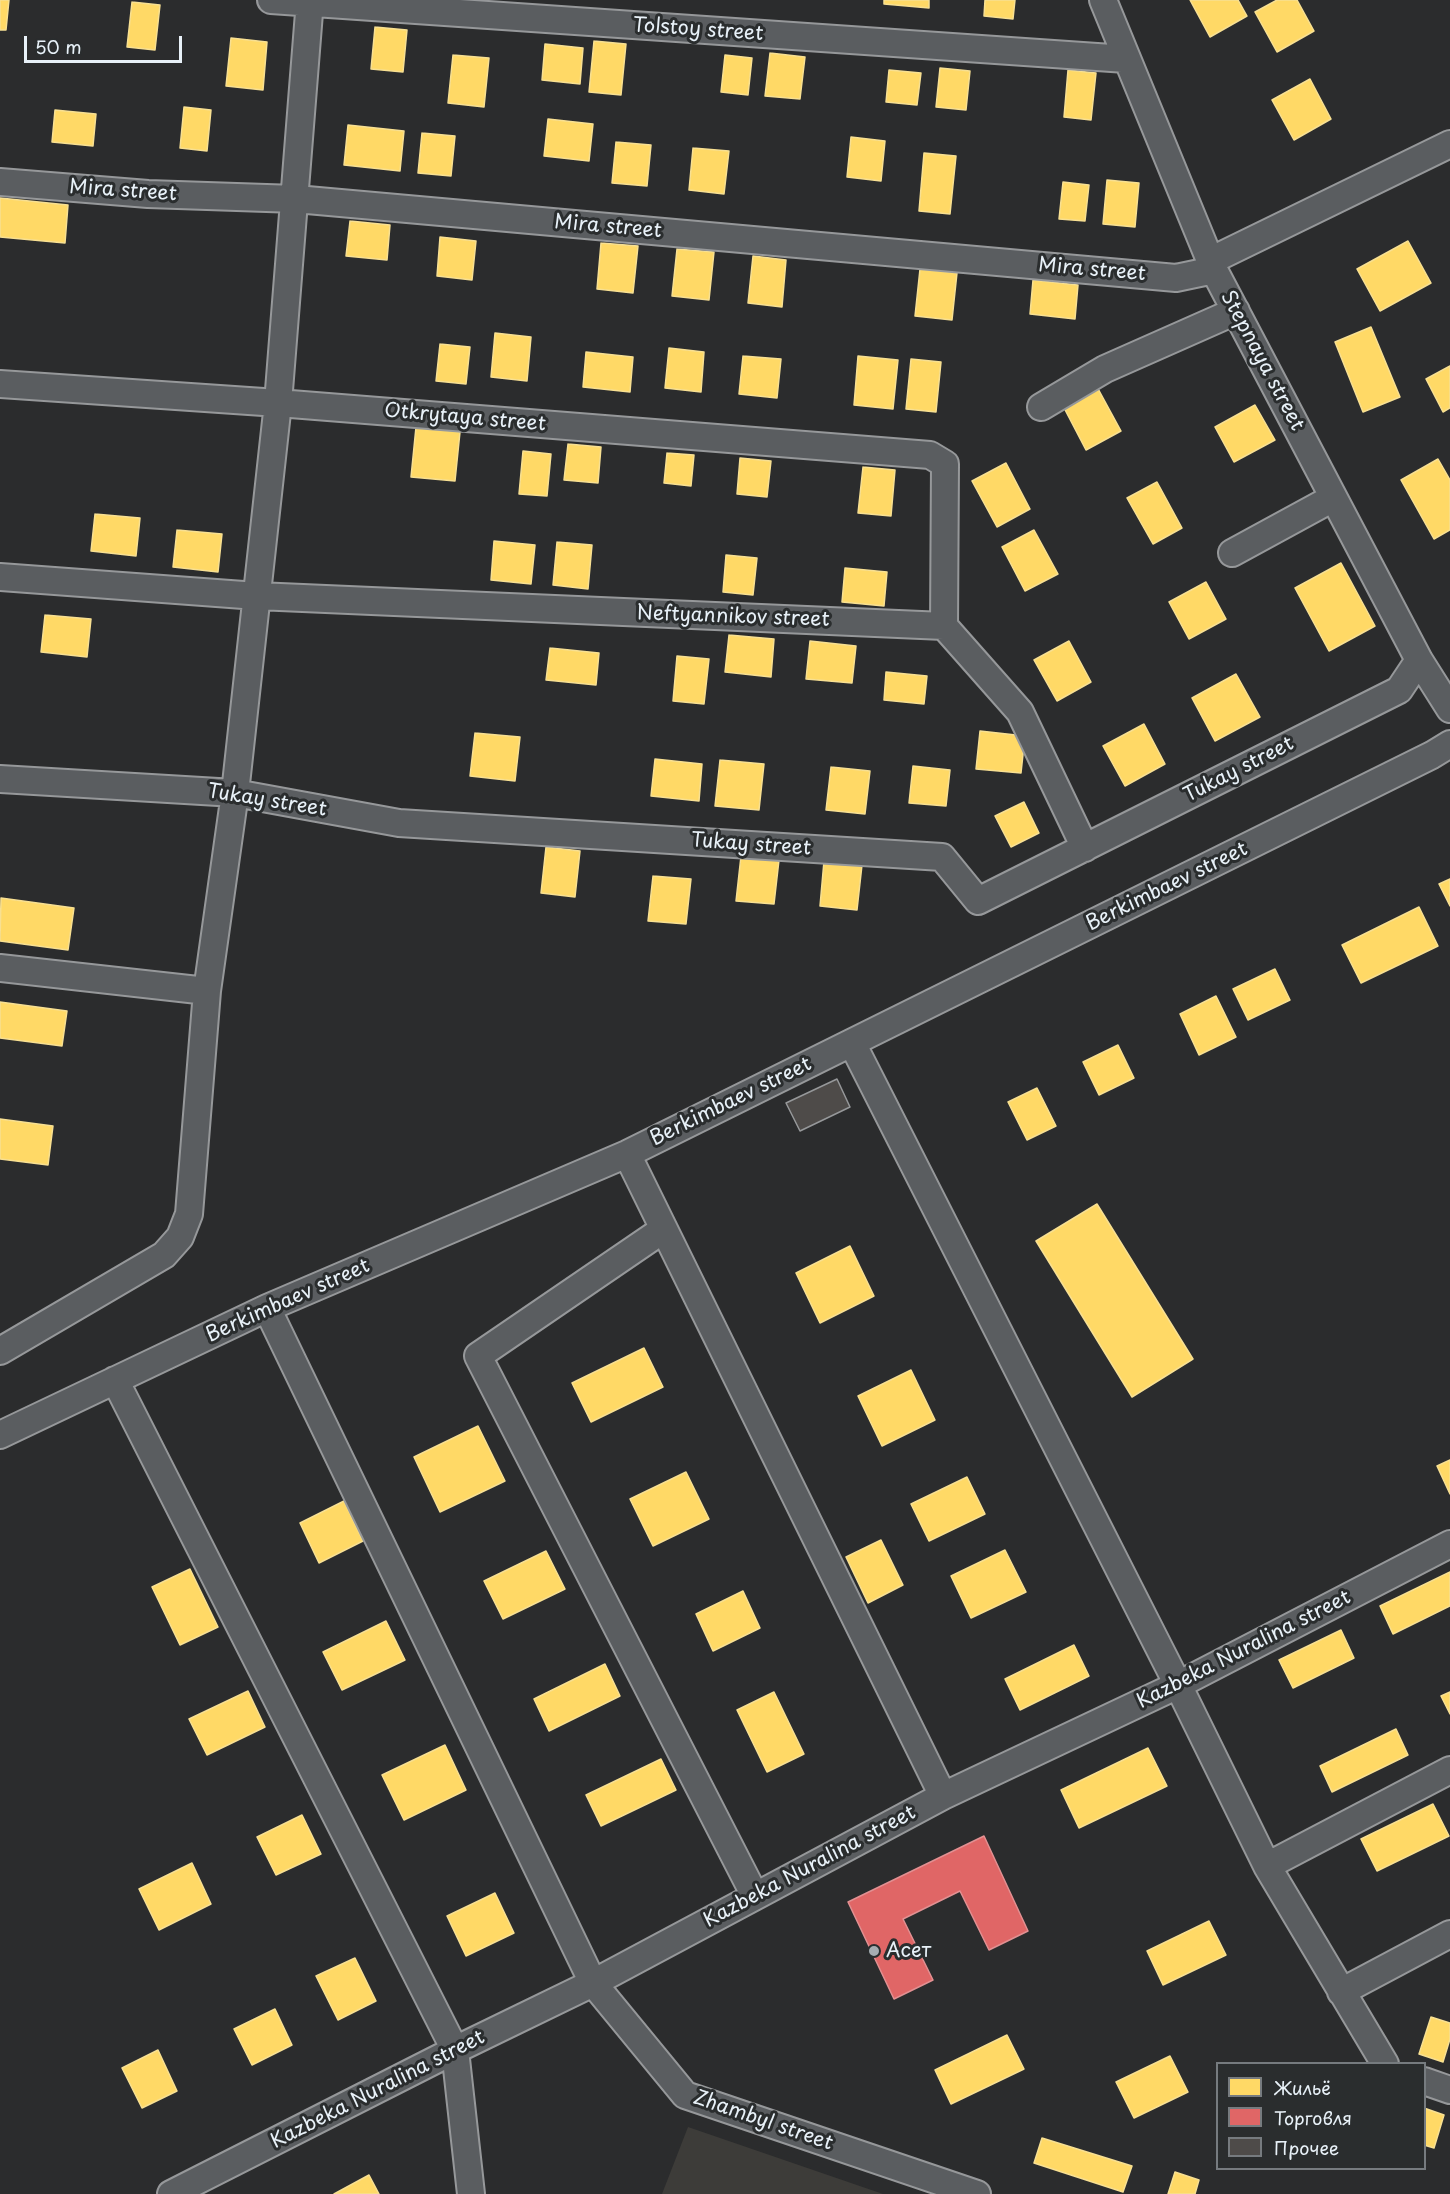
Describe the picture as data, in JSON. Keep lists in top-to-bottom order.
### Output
{
  "streets": {
    "street": [
      "Tolstoy street",
      "Mira street",
      "Stepnaya street",
      "Otkrytaya street",
      "Neftyannikov street",
      "Tukay street",
      "Berkimbaev street",
      "Kazbeka Nuralina street",
      "Zhambyl street"
    ]
  },
  "crossings": [
    ["Tolstoy street", "Stepnaya street"],
    ["Mira street", "Stepnaya street"],
    ["Stepnaya street", "Tukay street"],
    ["Otkrytaya street", "Neftyannikov street"],
    ["Berkimbaev street", "Zhambyl street"],
    ["Kazbeka Nuralina street", "Zhambyl street"]
  ],
  "places": ["Асет"],
  "legend": ["Жильё", "Торговля", "Прочее"],
  "scale_bar": "50 m"
}
